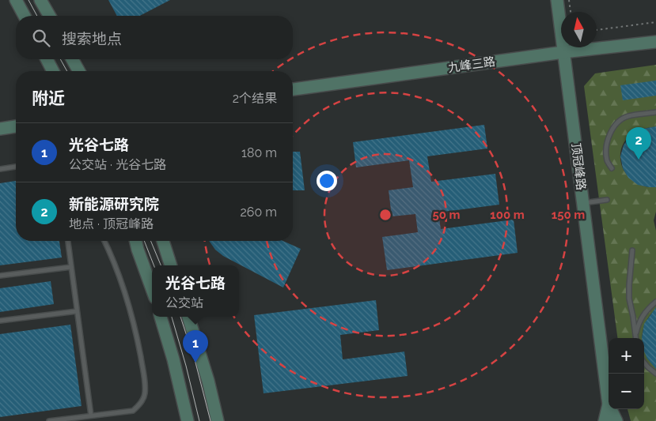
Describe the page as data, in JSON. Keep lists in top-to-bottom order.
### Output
{
  "streets": {
    "street": ["九峰三路", "顶冠峰路"]
  },
  "crossings": [
    ["九峰三路", "顶冠峰路"]
  ],
  "north": "top",
  "page": {
    "search": "搜索地点",
    "heading": ["附近", "2个结果"],
    "list": [
      {
        "mark": "1",
        "name": "光谷七路",
        "note": "公交站 · 光谷七路",
        "value": "180 m"
      },
      {
        "mark": "2",
        "name": "新能源研究院",
        "note": "地点 · 顶冠峰路",
        "value": "260 m"
      }
    ],
    "pins": ["2", "1"],
    "popup": ["光谷七路", "公交站"],
    "map_buttons": ["+", "−"]
  },
  "rings": ["50 m", "100 m", "150 m"]
}
